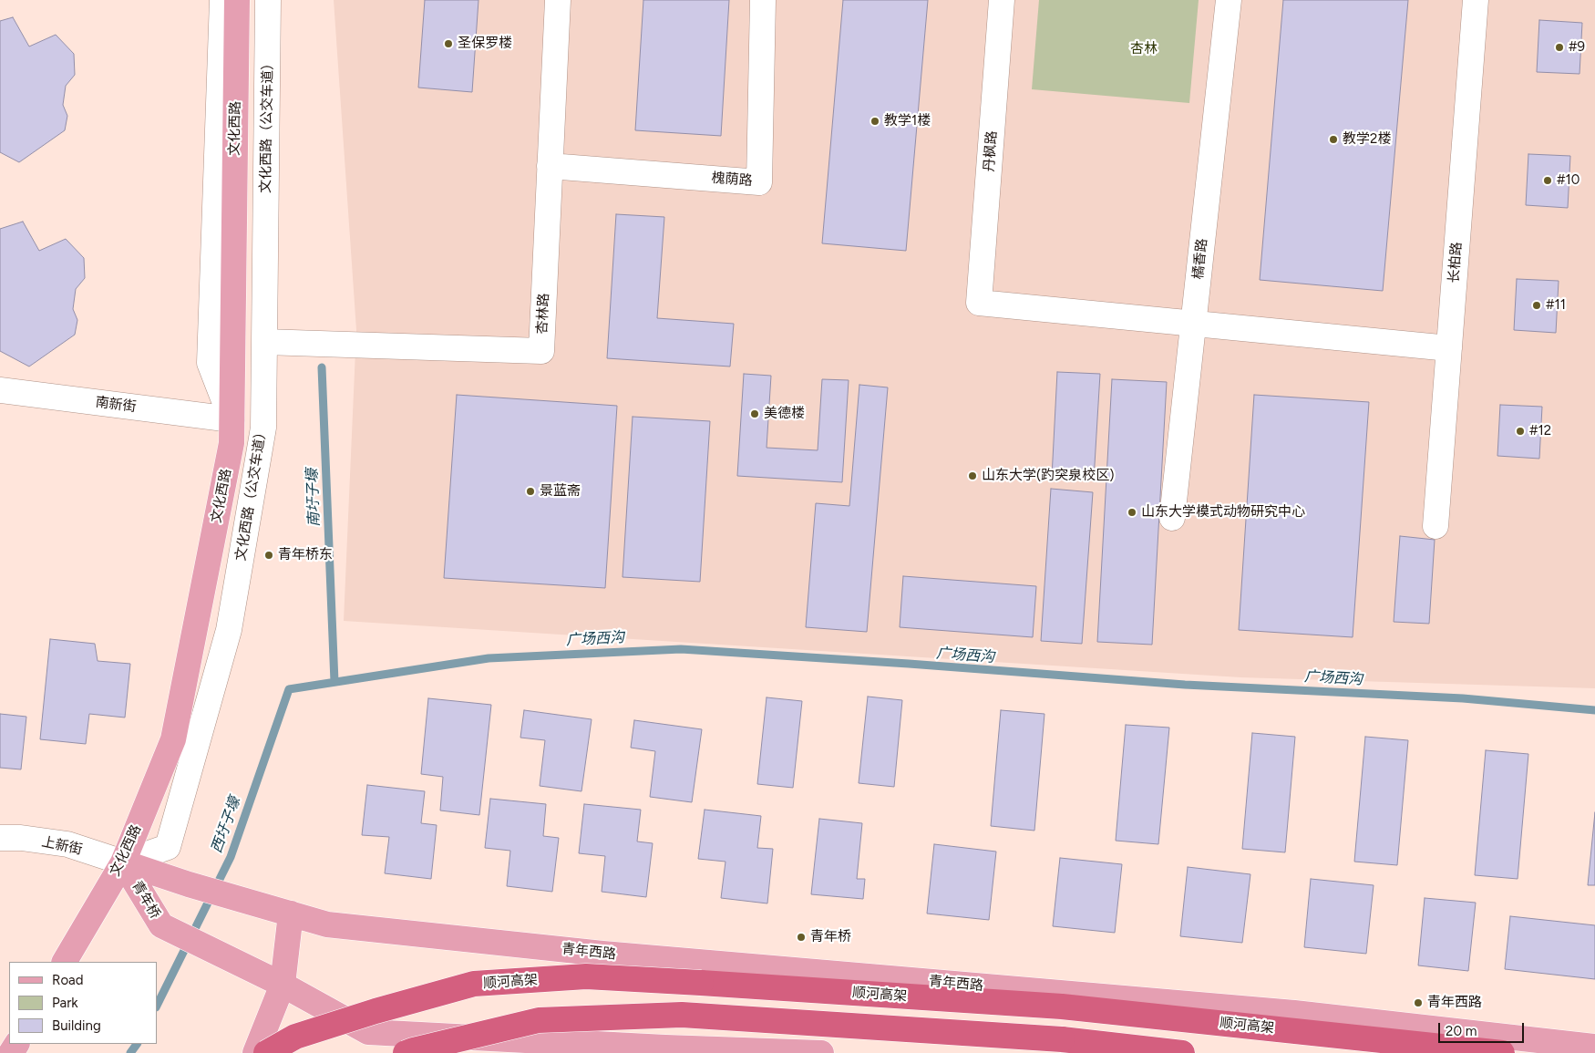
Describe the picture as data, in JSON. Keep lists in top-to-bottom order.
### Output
{
  "streets": {
    "highway": ["顺河高架"],
    "main road": ["文化西路", "青年桥", "青年西路"],
    "street": [
      "文化西路（公交车道）",
      "丹枫路",
      "槐荫路",
      "橘香路",
      "长柏路",
      "杏林路",
      "南新街",
      "上新街"
    ]
  },
  "crossings": [
    ["文化西路（公交车道）", "文化西路"],
    ["文化西路（公交车道）", "杏林路"],
    ["文化西路（公交车道）", "上新街"],
    ["文化西路（公交车道）", "青年桥"],
    ["文化西路", "南新街"],
    ["文化西路", "上新街"],
    ["文化西路", "青年桥"],
    ["丹枫路", "橘香路"],
    ["槐荫路", "杏林路"],
    ["上新街", "青年桥"],
    ["青年桥", "青年西路"]
  ],
  "water": ["南圩子壕", "广场西沟", "西圩子壕"],
  "parks": ["杏林"],
  "places": [
    "圣保罗楼",
    "#9",
    "教学1楼",
    "教学2楼",
    "#10",
    "#11",
    "美德楼",
    "#12",
    "山东大学(趵突泉校区)",
    "景蓝斋",
    "山东大学模式动物研究中心",
    "青年桥东",
    "青年桥",
    "青年西路"
  ],
  "legend": ["Road", "Park", "Building"],
  "scale_bar": "20 m"
}
